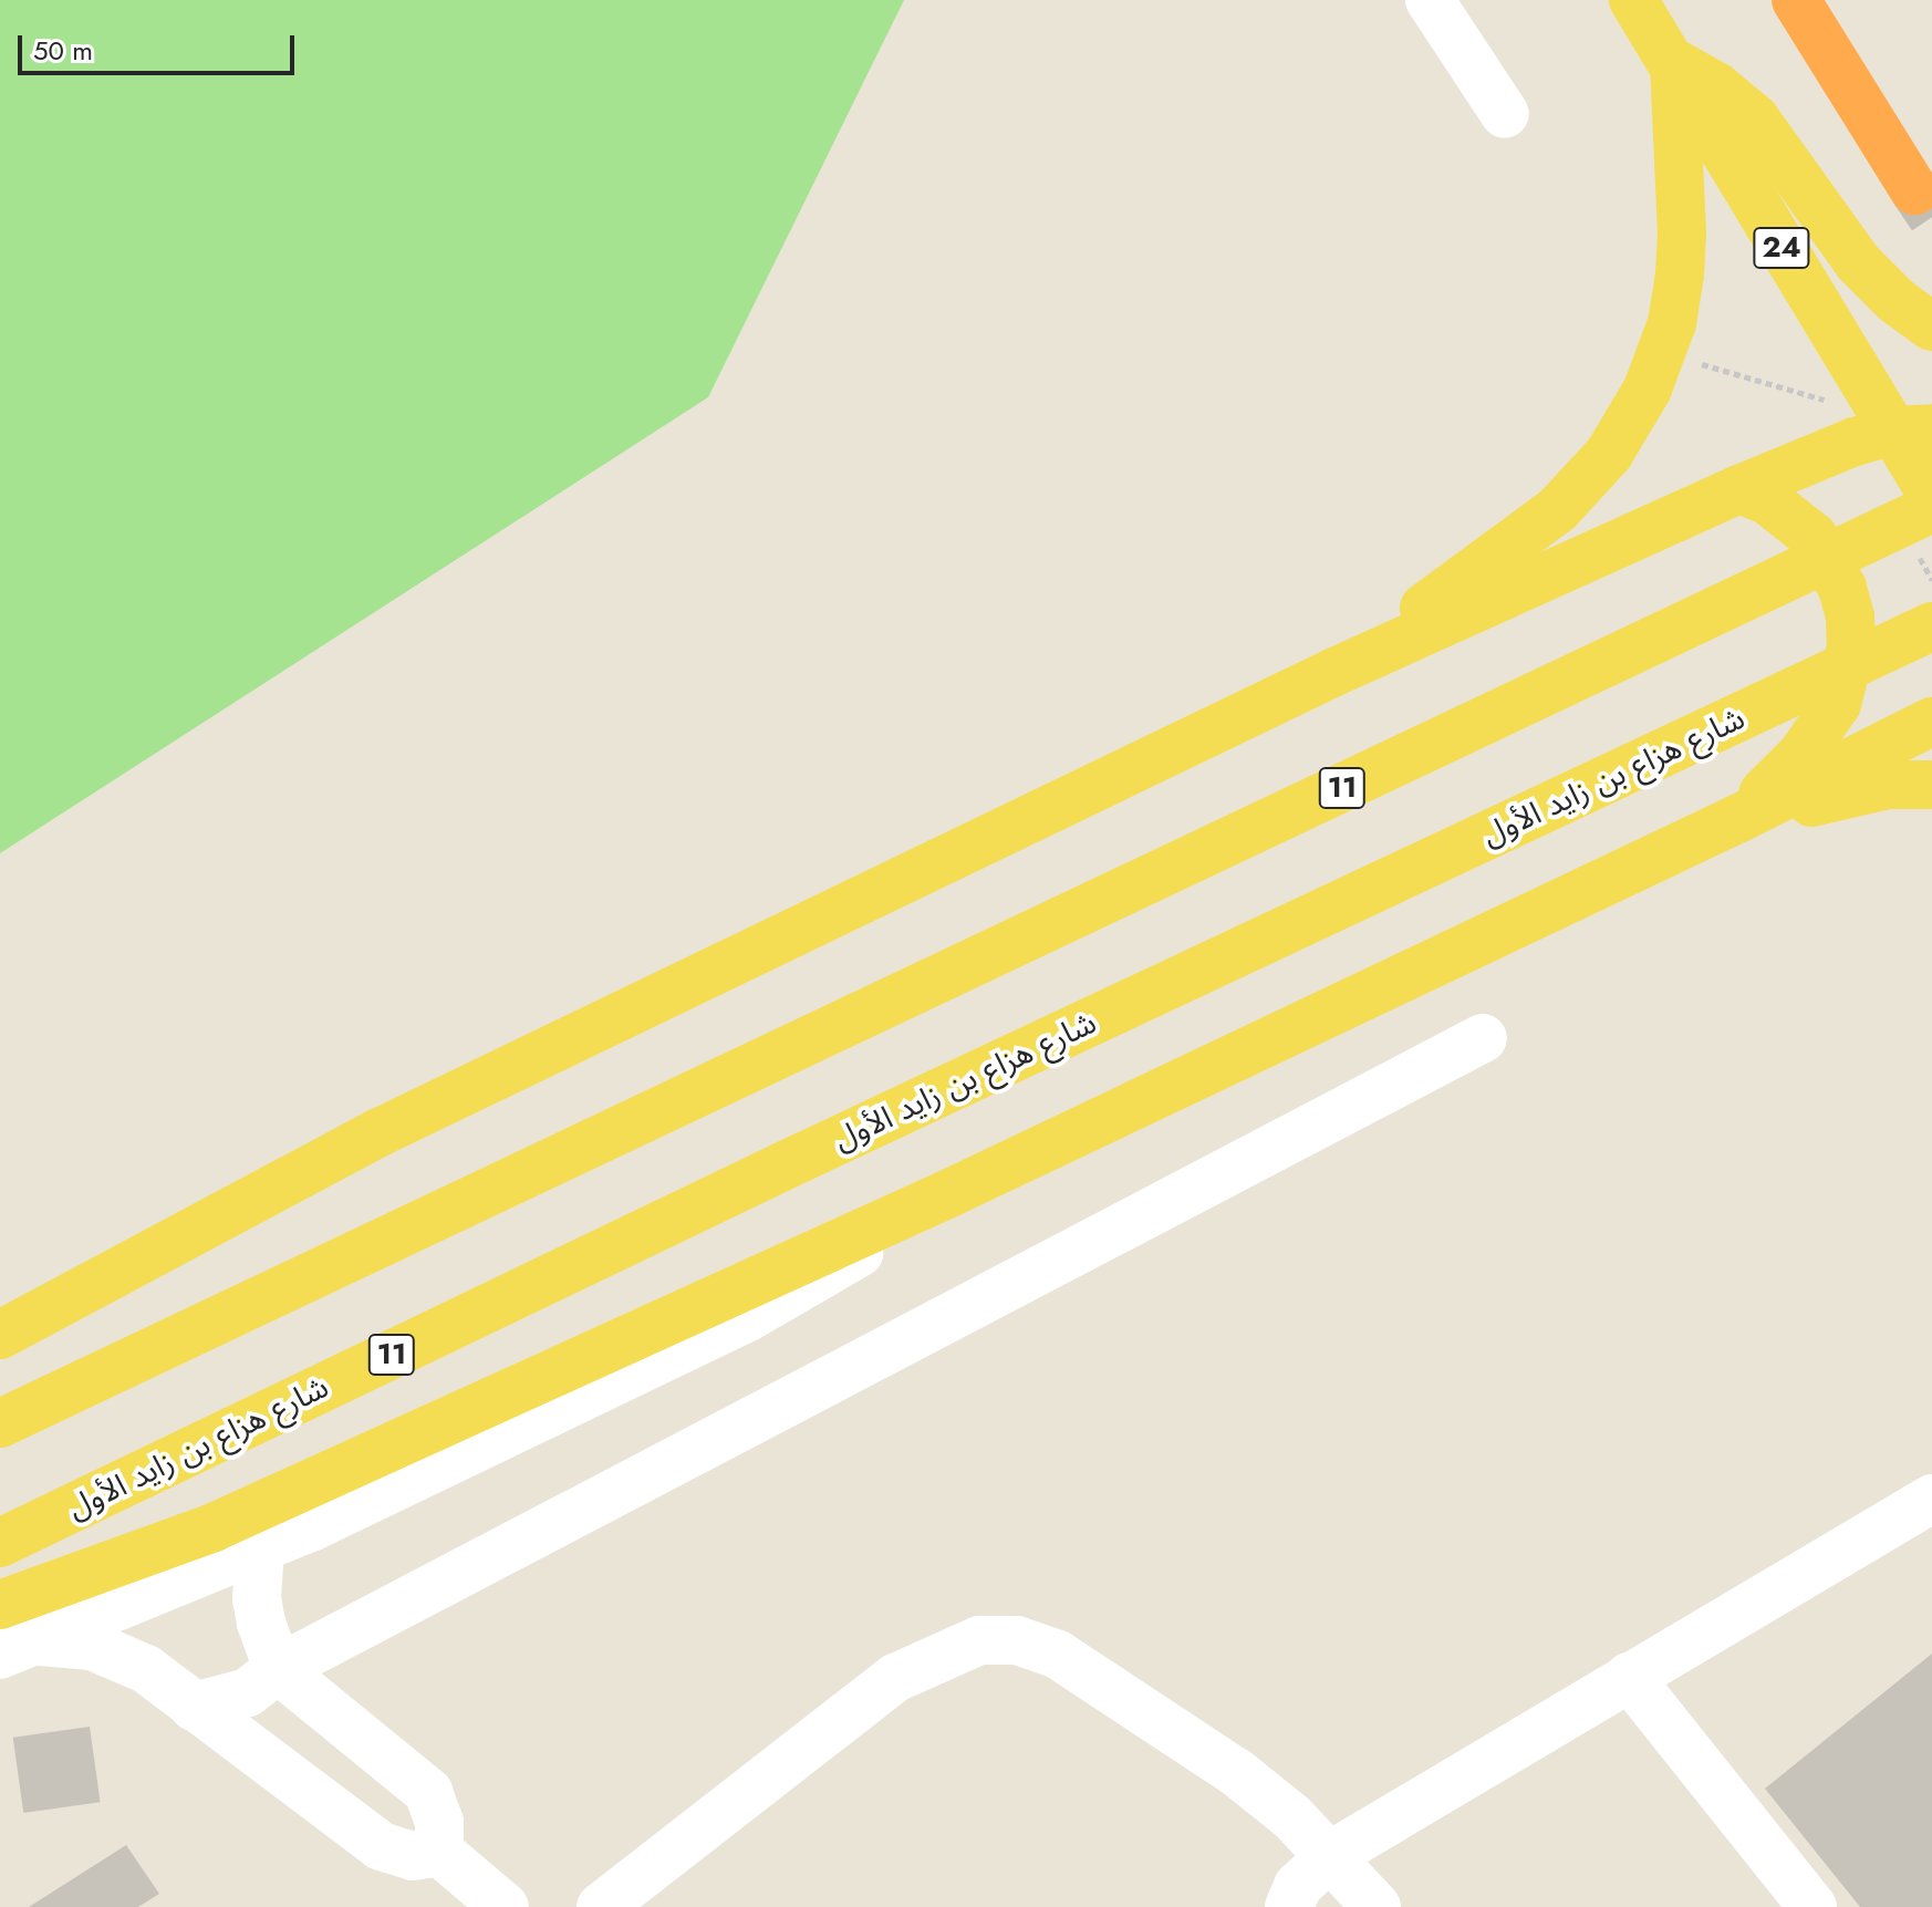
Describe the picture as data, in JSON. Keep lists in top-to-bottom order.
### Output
{
  "streets": {
    "main road": ["24", "شارع هزاع بن زايد الأول", "11"]
  },
  "scale_bar": "50 m"
}
